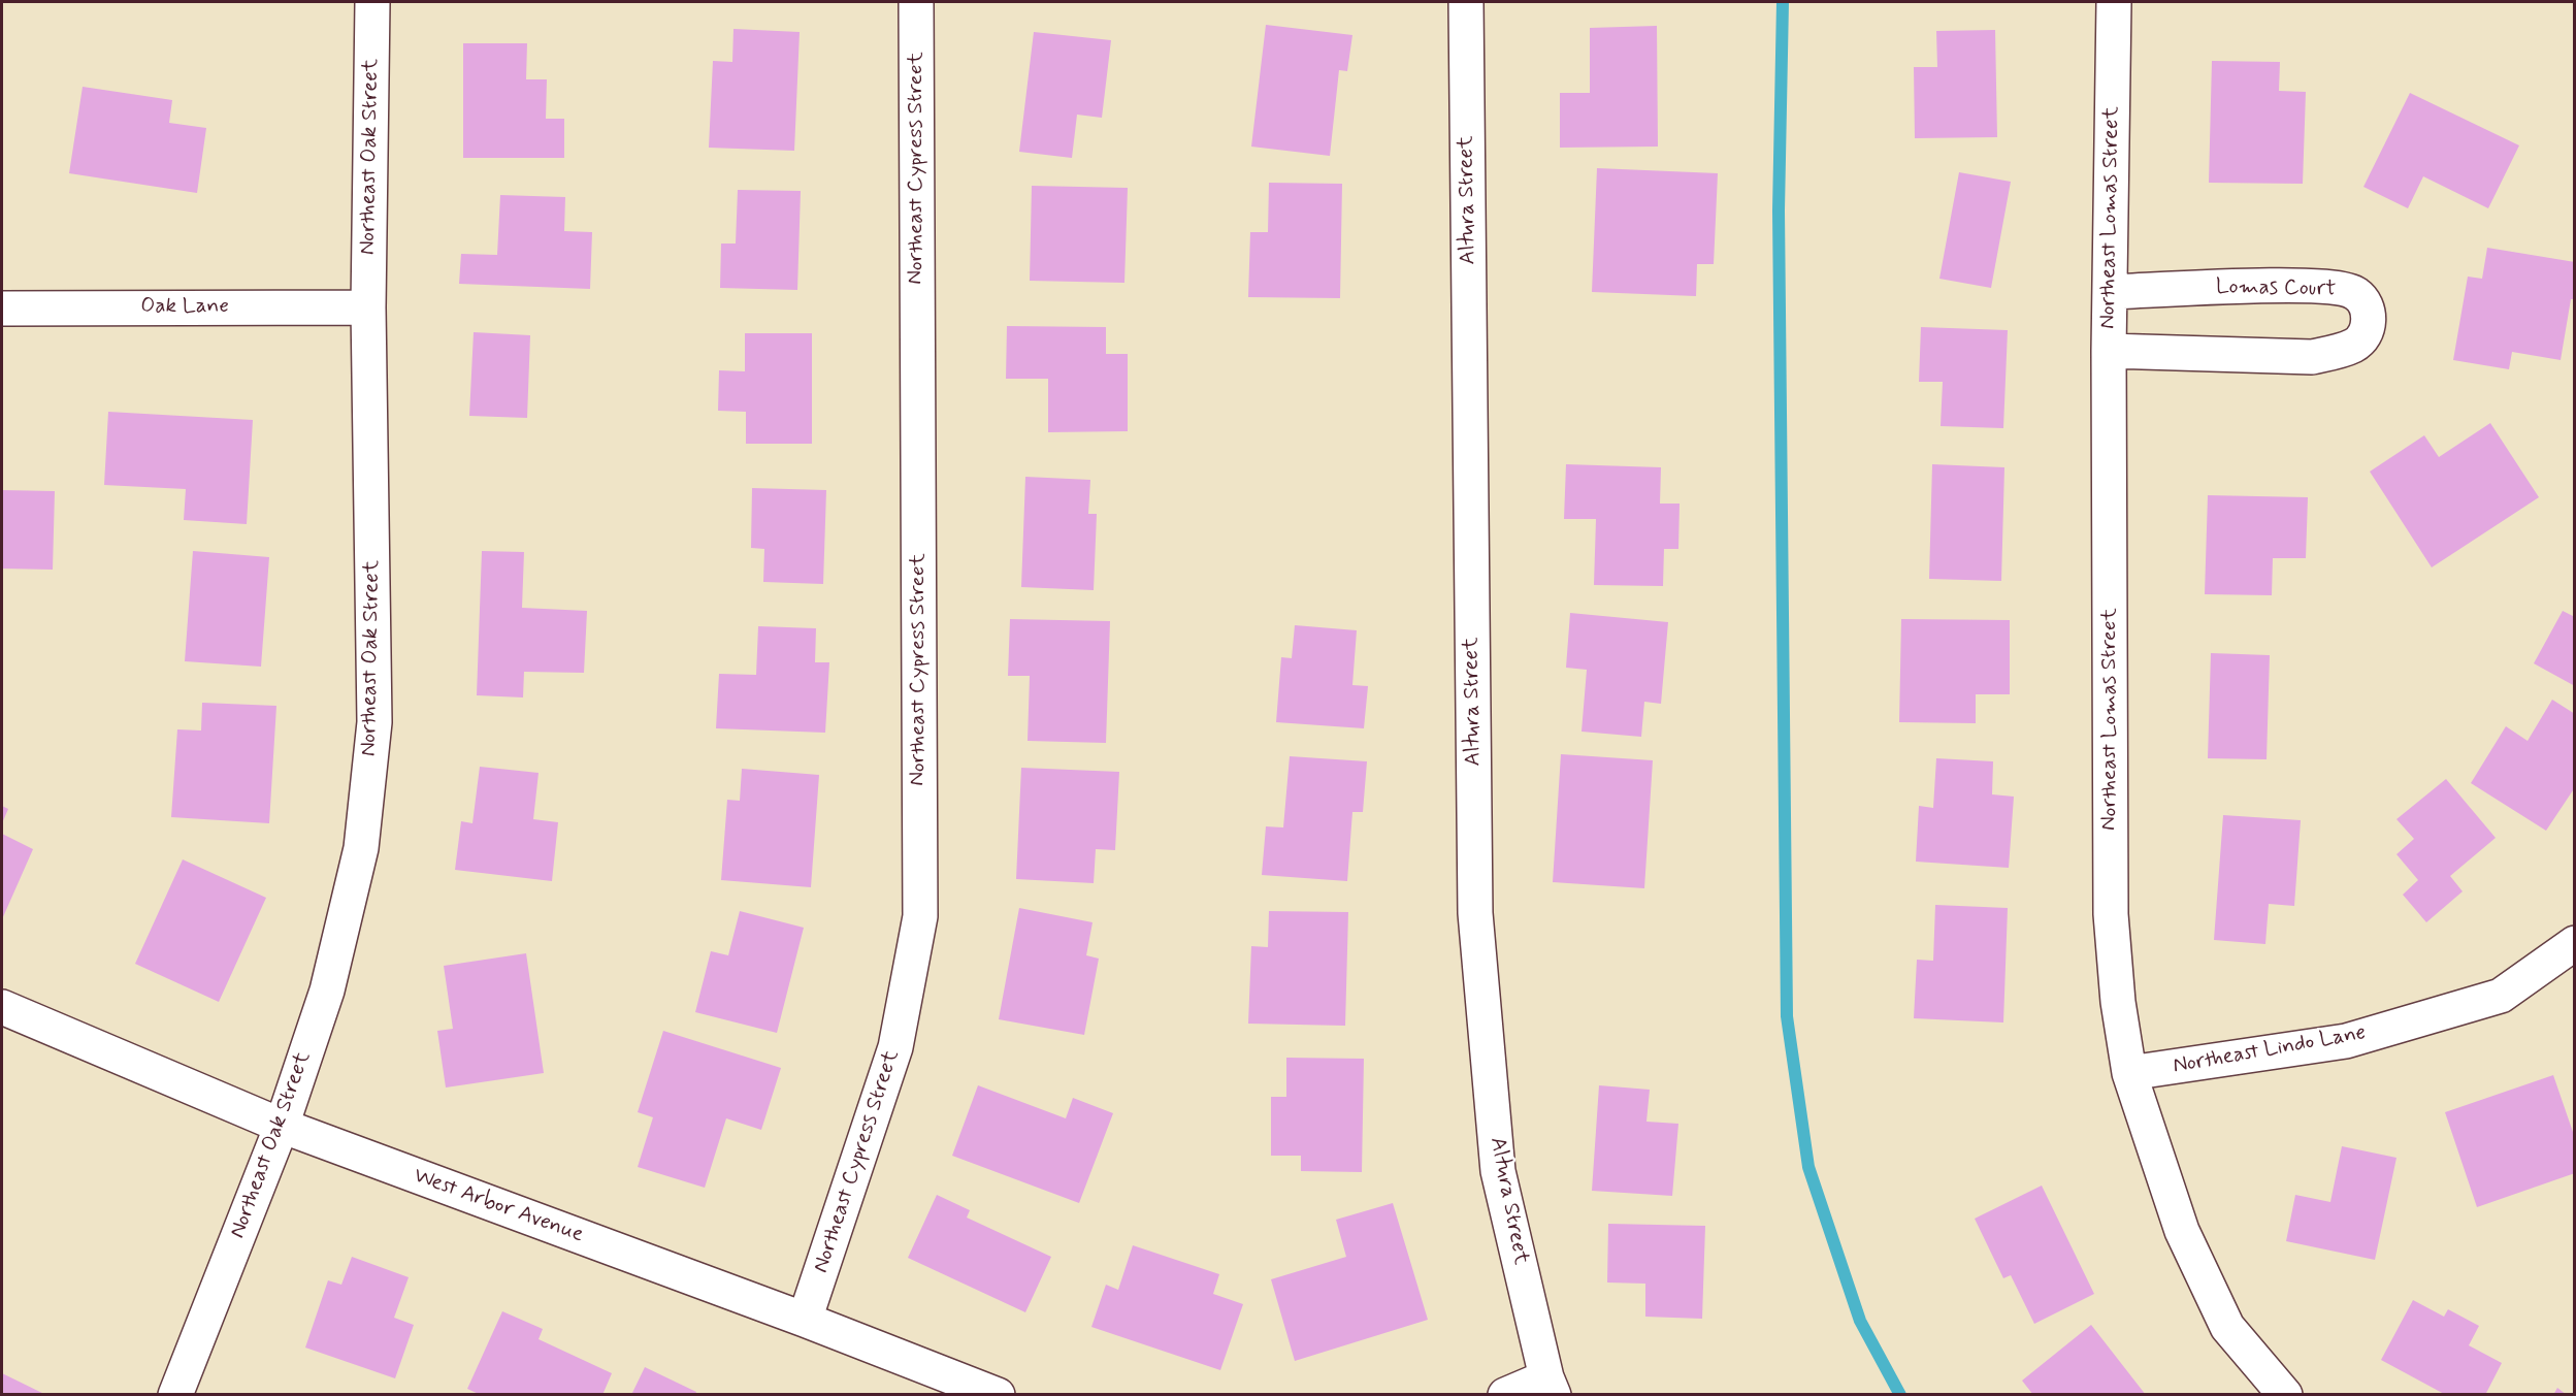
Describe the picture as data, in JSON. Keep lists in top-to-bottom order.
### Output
{
  "streets": {
    "street": [
      "Northeast Oak Street",
      "Northeast Cypress Street",
      "Altura Street",
      "Northeast Lomas Street",
      "Lomas Court",
      "Oak Lane",
      "Northeast Lindo Lane",
      "West Arbor Avenue"
    ]
  },
  "crossings": [
    ["Northeast Oak Street", "Oak Lane"],
    ["Northeast Oak Street", "West Arbor Avenue"],
    ["Northeast Cypress Street", "West Arbor Avenue"],
    ["Northeast Lomas Street", "Lomas Court"],
    ["Northeast Lomas Street", "Northeast Lindo Lane"]
  ]
}
